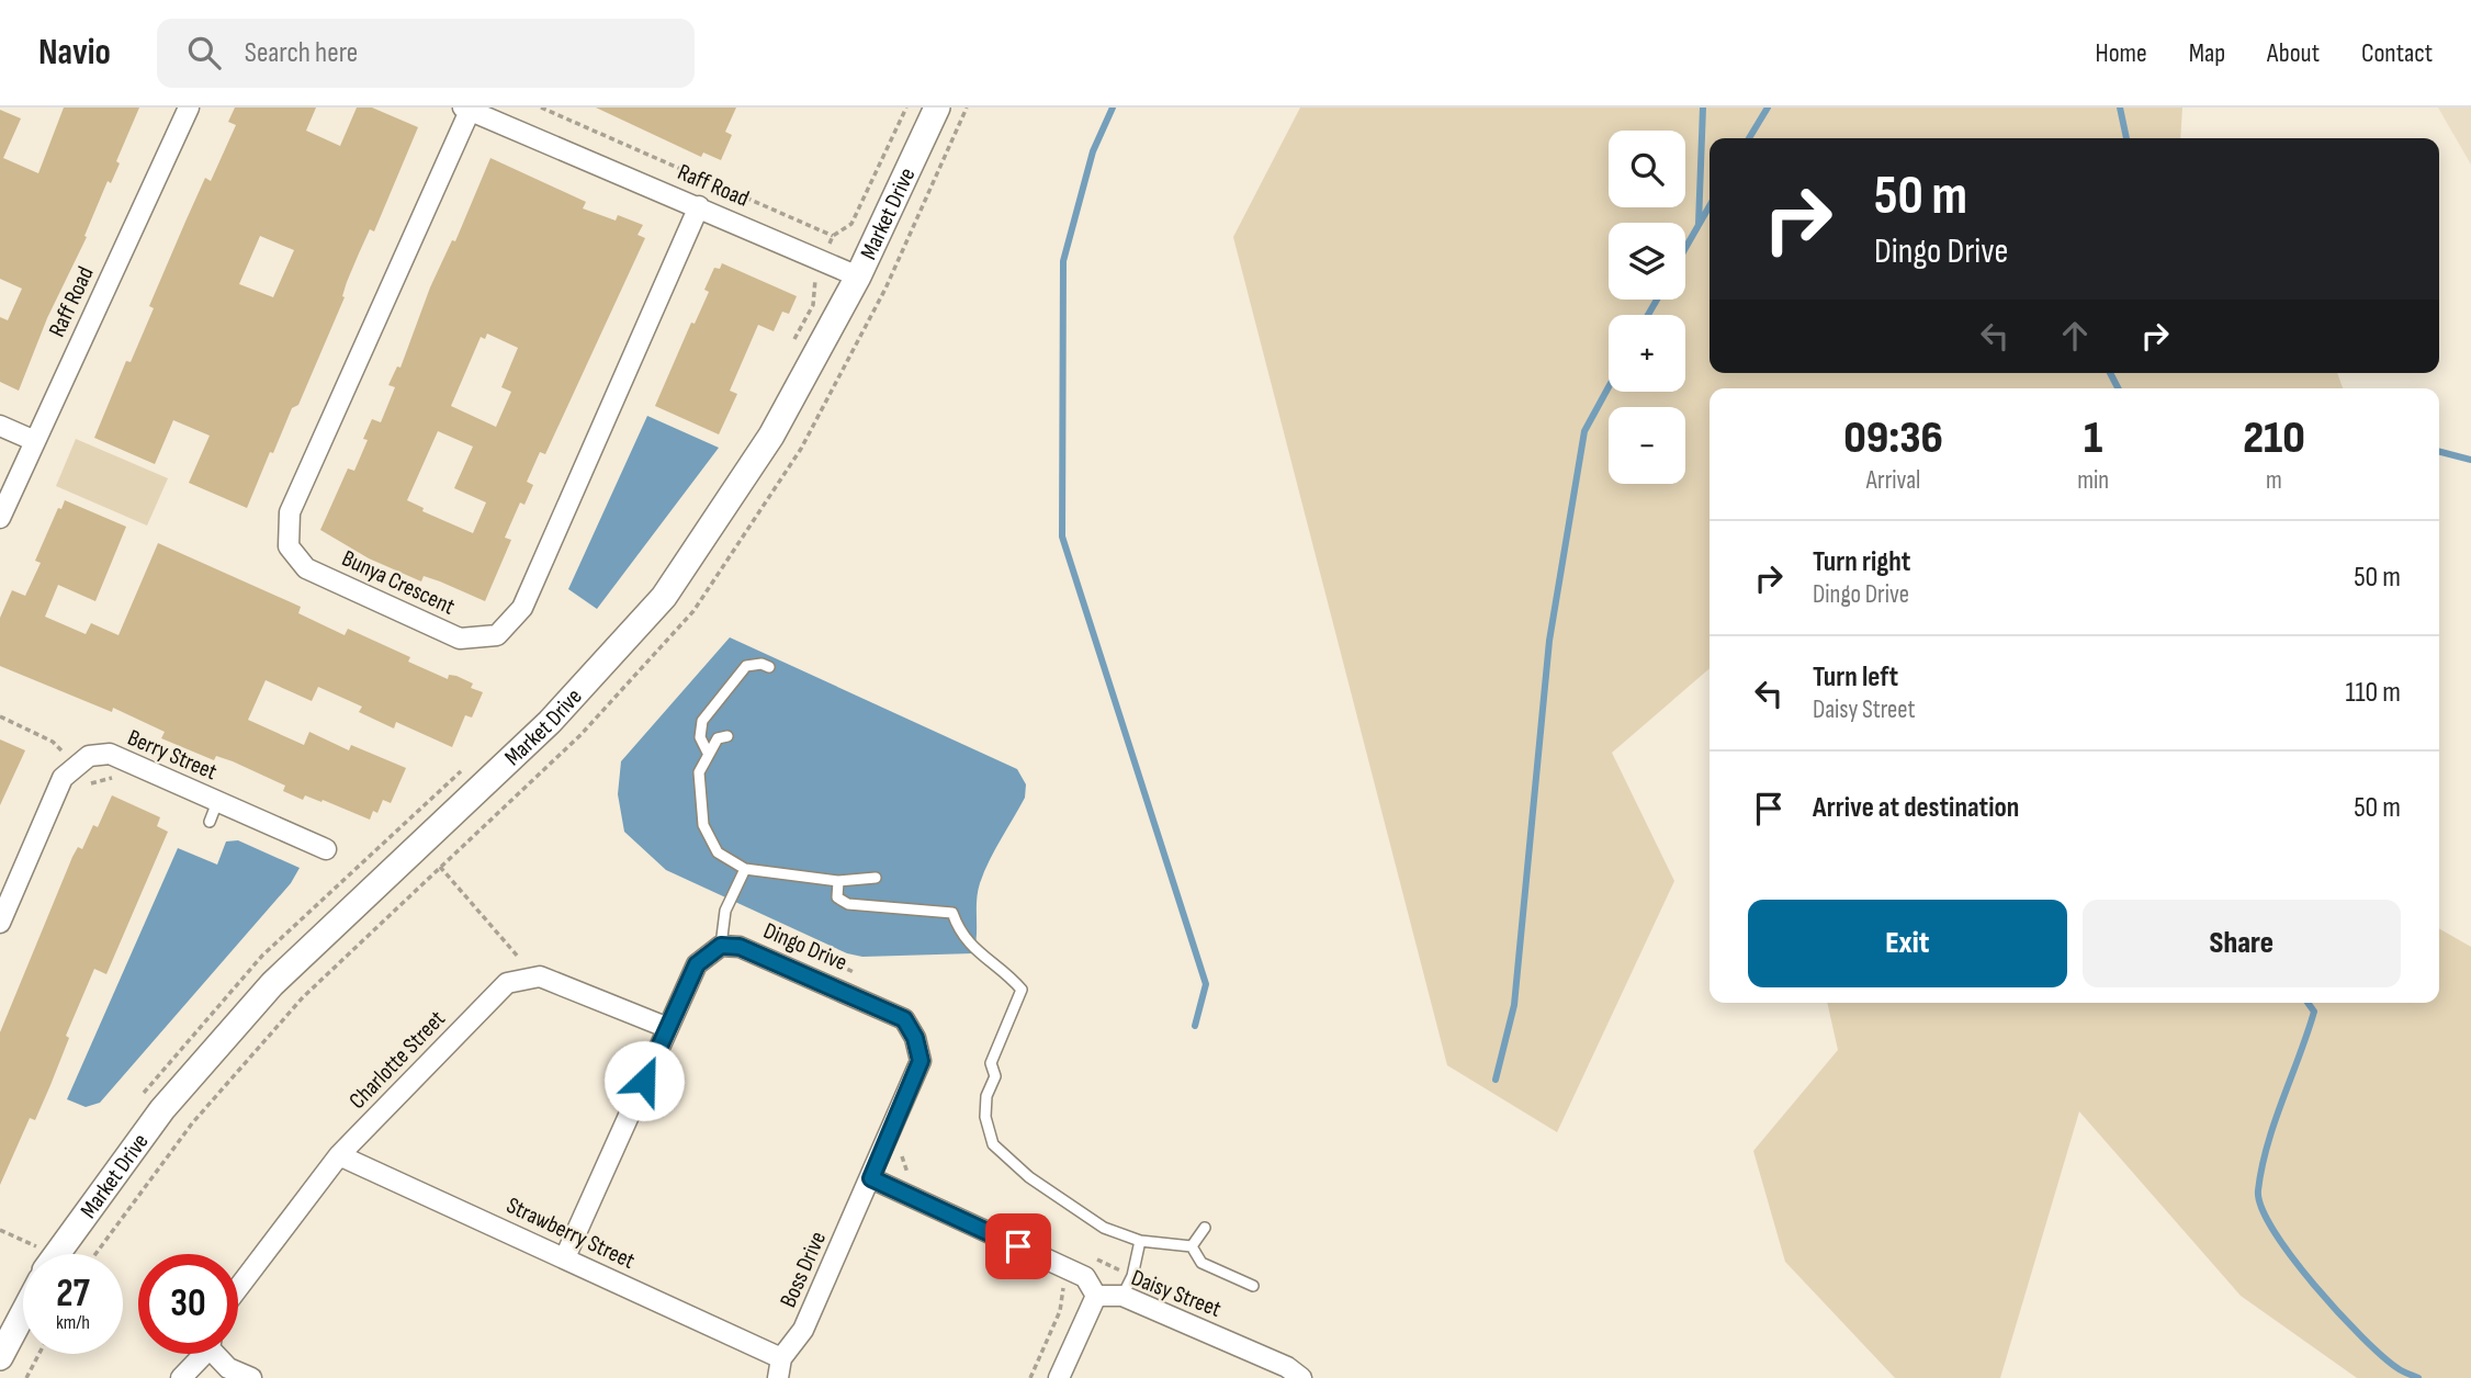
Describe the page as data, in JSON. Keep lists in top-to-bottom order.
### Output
{
  "streets": {
    "street": [
      "Raff Road",
      "Market Drive",
      "Bunya Crescent",
      "Berry Street",
      "Dingo Drive",
      "Charlotte Street",
      "Strawberry Street",
      "Boss Drive",
      "Daisy Street"
    ]
  },
  "crossings": [
    ["Raff Road", "Market Drive"],
    ["Raff Road", "Bunya Crescent"],
    ["Dingo Drive", "Boss Drive"],
    ["Dingo Drive", "Daisy Street"],
    ["Charlotte Street", "Strawberry Street"],
    ["Strawberry Street", "Boss Drive"],
    ["Boss Drive", "Daisy Street"]
  ],
  "page": {
    "header": "Navio",
    "search": "Search here",
    "nav": [
      "Home",
      "Map",
      "About",
      "Contact"
    ],
    "map_buttons": ["+", "−"],
    "turn": ["50 m", "Dingo Drive"],
    "eta": [
      "09:36",
      "Arrival",
      "1",
      "min",
      "210",
      "m"
    ],
    "list": [
      {
        "name": "Turn right",
        "note": "Dingo Drive",
        "value": "50 m"
      },
      {
        "name": "Turn left",
        "note": "Daisy Street",
        "value": "110 m"
      },
      {
        "name": "Arrive at destination",
        "value": "50 m"
      }
    ],
    "buttons": ["Exit", "Share"],
    "speed": "27 km/h",
    "limit": "30"
  }
}
